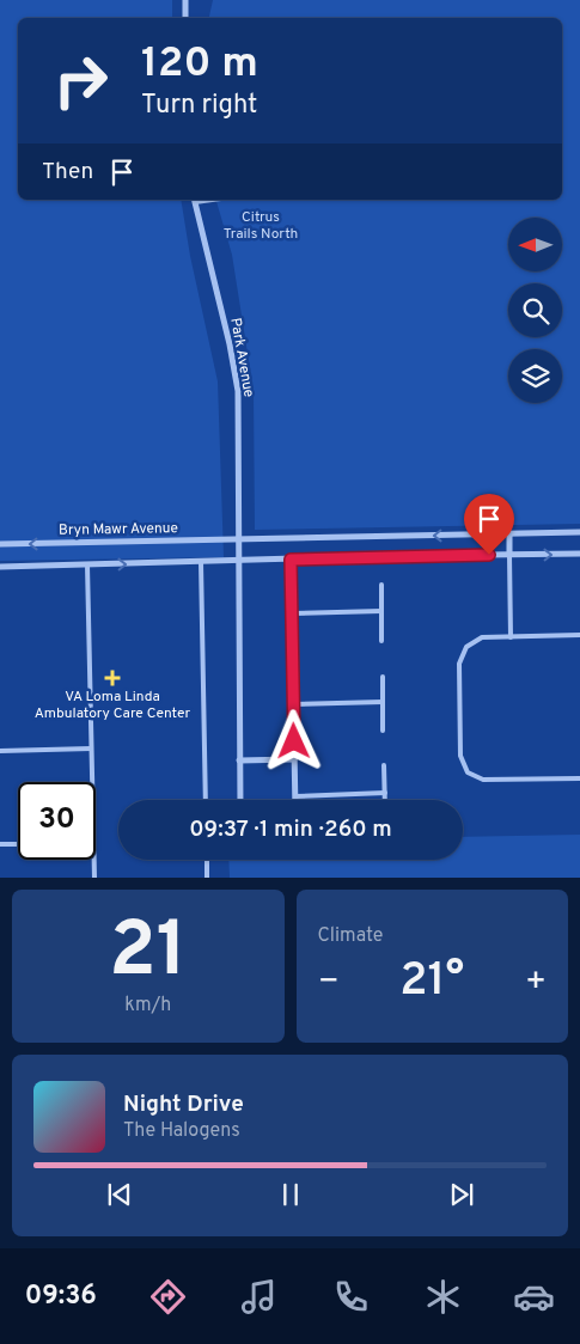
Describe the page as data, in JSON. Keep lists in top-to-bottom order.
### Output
{
  "streets": {
    "street": ["Park Avenue", "Bryn Mawr Avenue"]
  },
  "crossings": [
    ["Park Avenue", "Bryn Mawr Avenue"]
  ],
  "parks": ["Citrus Trails North"],
  "places": {
    "health": ["VA Loma Linda Ambulatory Care Center"]
  },
  "north": "left",
  "page": {
    "turn": ["120 m", "Turn right"],
    "then": "Then",
    "limit": "30",
    "trip": "09:37 · 1 min · 260 m",
    "tile": [
      ["21", "km/h"],
      "Climate"
    ],
    "heat": ["−", "21°", "+"],
    "song": ["Night Drive", "The Halogens"],
    "tabs": "09:36"
  }
}
